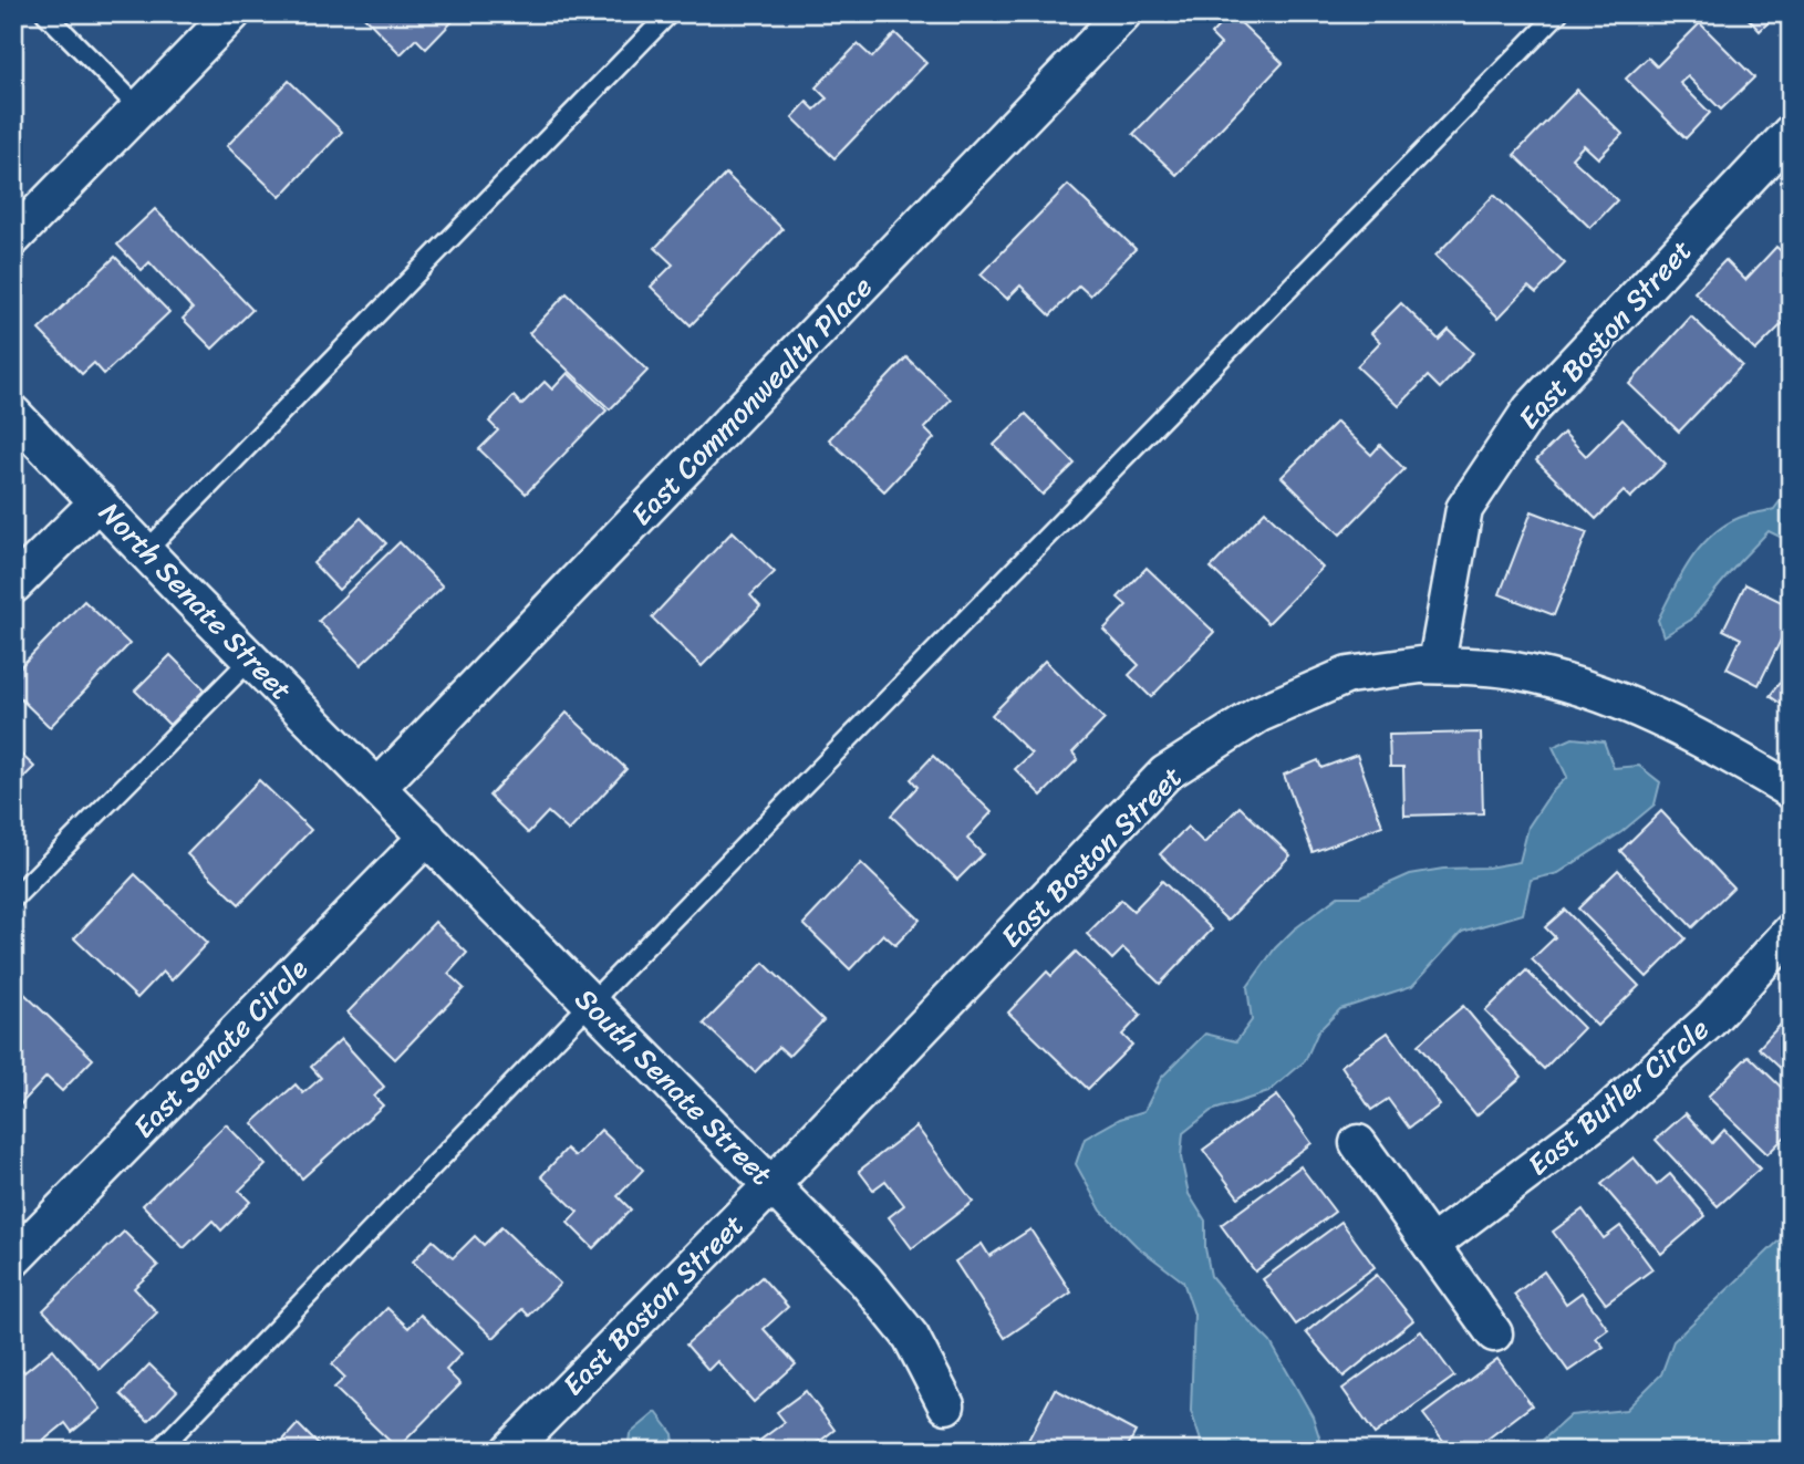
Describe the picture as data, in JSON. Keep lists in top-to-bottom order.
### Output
{
  "streets": {
    "street": [
      "East Boston Street",
      "East Commonwealth Place",
      "North Senate Street",
      "East Senate Circle",
      "South Senate Street",
      "East Butler Circle"
    ]
  },
  "crossings": [
    ["East Boston Street", "South Senate Street"],
    ["East Commonwealth Place", "North Senate Street"],
    ["East Commonwealth Place", "South Senate Street"],
    ["North Senate Street", "South Senate Street"],
    ["East Senate Circle", "South Senate Street"]
  ]
}
